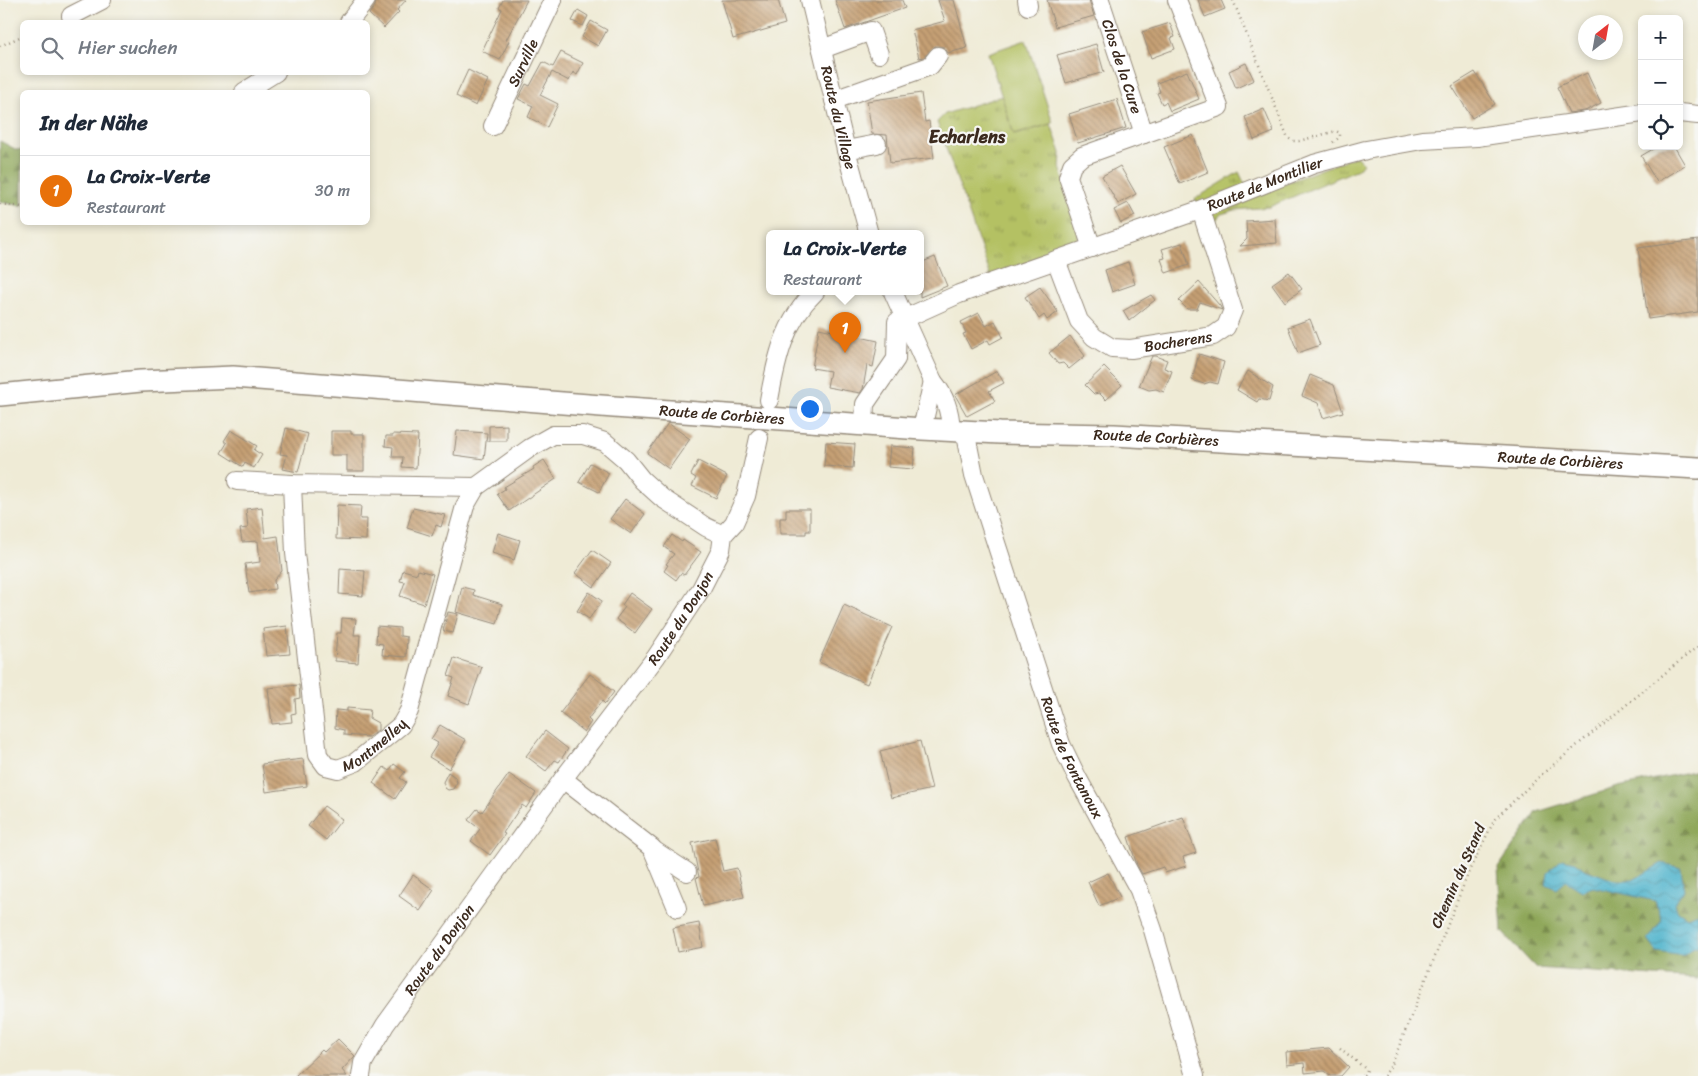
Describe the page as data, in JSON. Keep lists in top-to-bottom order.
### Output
{
  "streets": {
    "main road": ["Route de Corbières"],
    "street": [
      "Surville",
      "Clos de la Cure",
      "Route du Village",
      "Route de Montilier",
      "Bocherens",
      "Route du Donjon",
      "Montmelley",
      "Route de Fontanoux"
    ],
    "path": ["Chemin du Stand"]
  },
  "crossings": [
    ["Clos de la Cure", "Route de Montilier"],
    ["Route de Montilier", "Bocherens"],
    ["Route de Corbières", "Route de Fontanoux"],
    ["Route du Donjon", "Montmelley"]
  ],
  "districts": ["Echarlens"],
  "north": "top right",
  "page": {
    "map_buttons": ["+", "−"],
    "search": "Hier suchen",
    "heading": "In der Nähe",
    "list": [
      {
        "mark": "1",
        "name": "La Croix-Verte",
        "note": "Restaurant",
        "value": "30 m"
      }
    ],
    "popup": ["La Croix-Verte", "Restaurant"],
    "pins": "1"
  }
}
